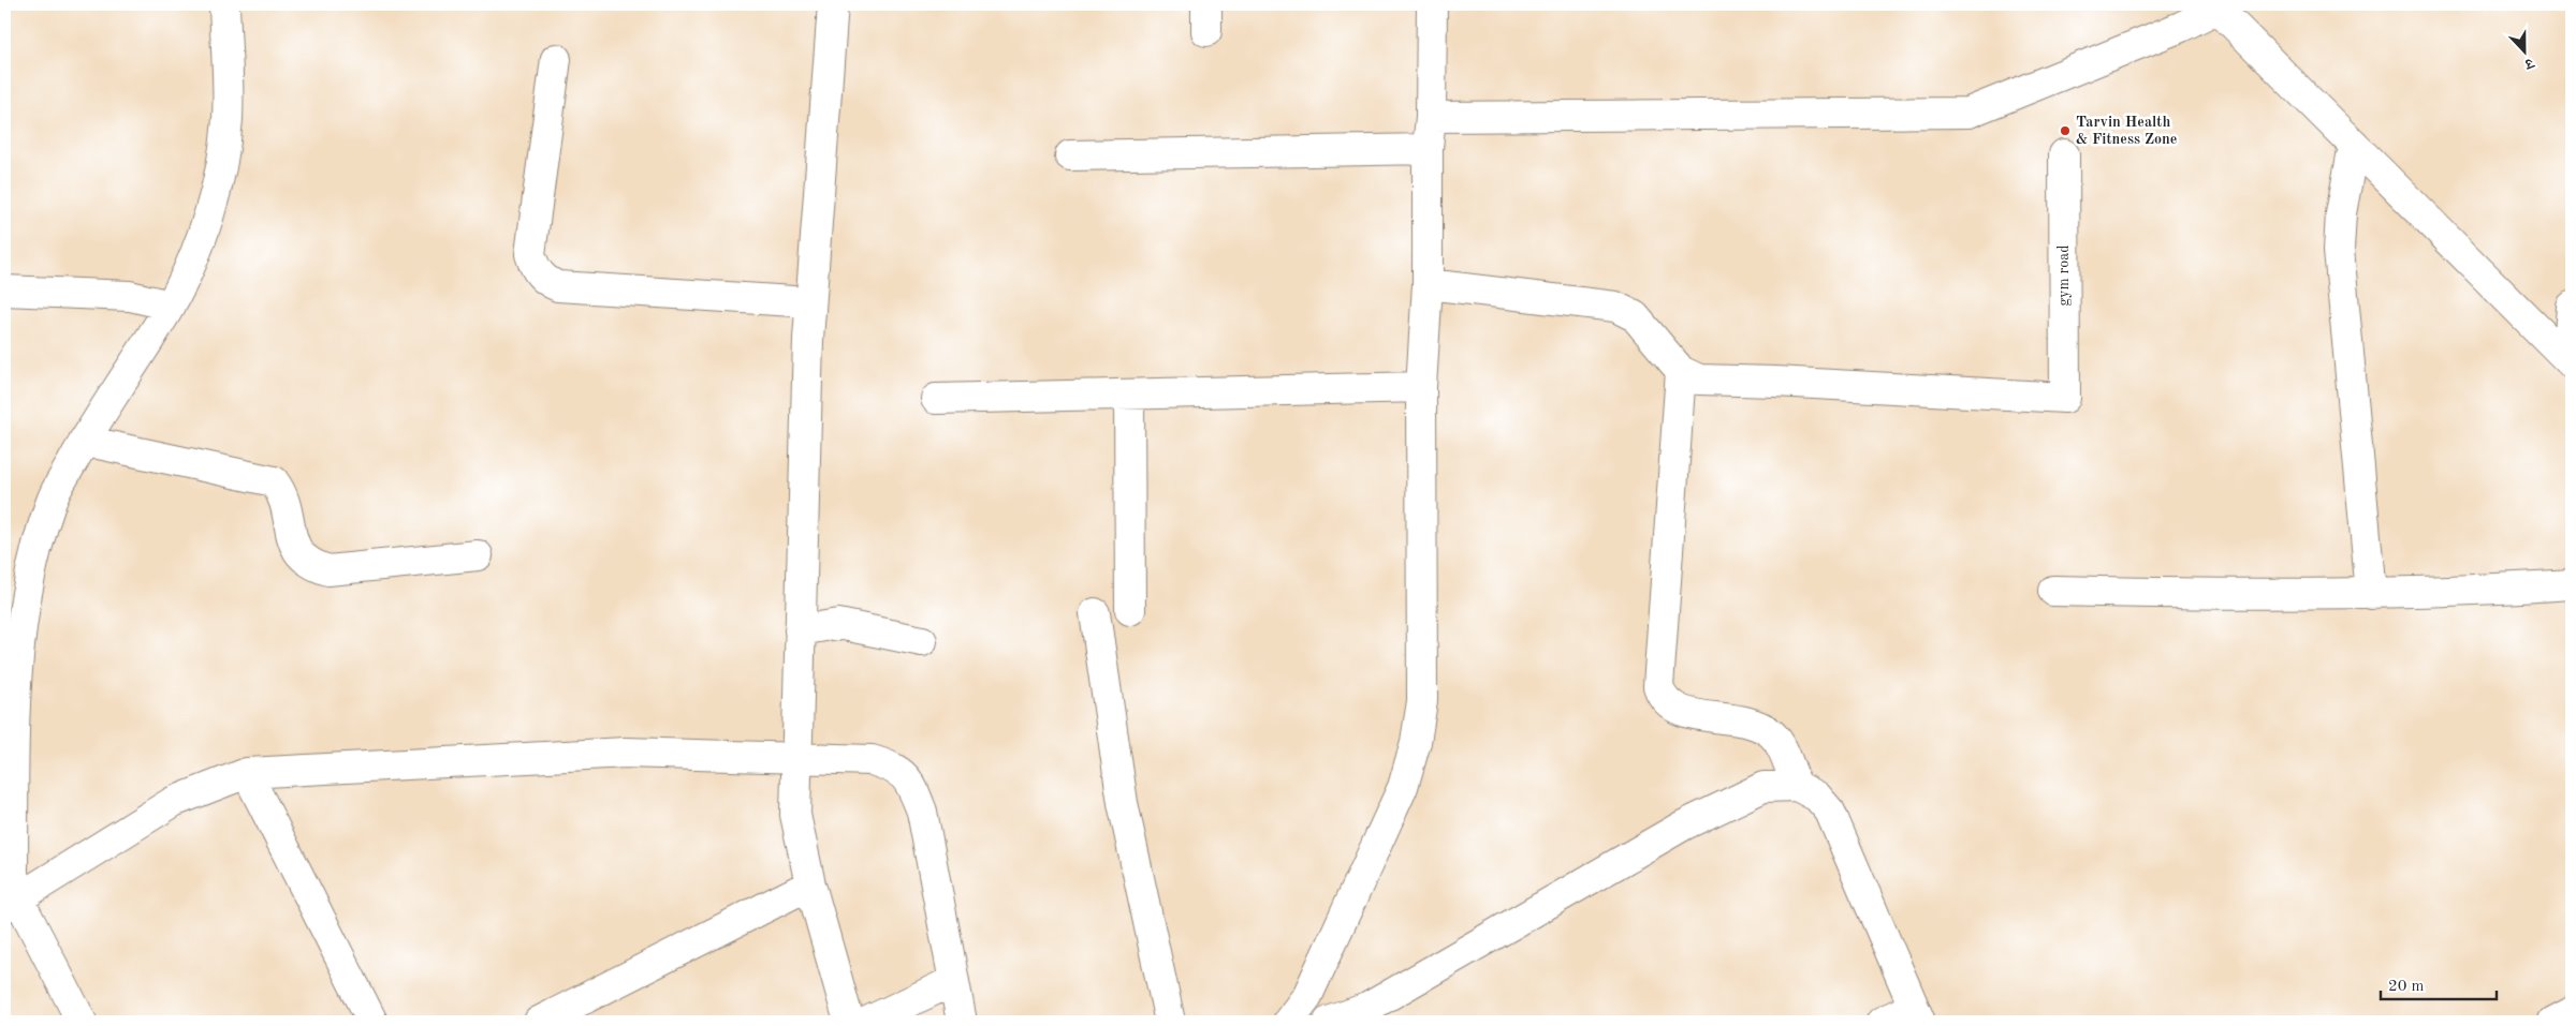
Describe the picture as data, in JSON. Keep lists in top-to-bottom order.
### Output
{
  "streets": {
    "street": ["gym road"]
  },
  "places": ["Tarvin Health & Fitness Zone"],
  "scale_bar": "20 m",
  "north": "bottom"
}
